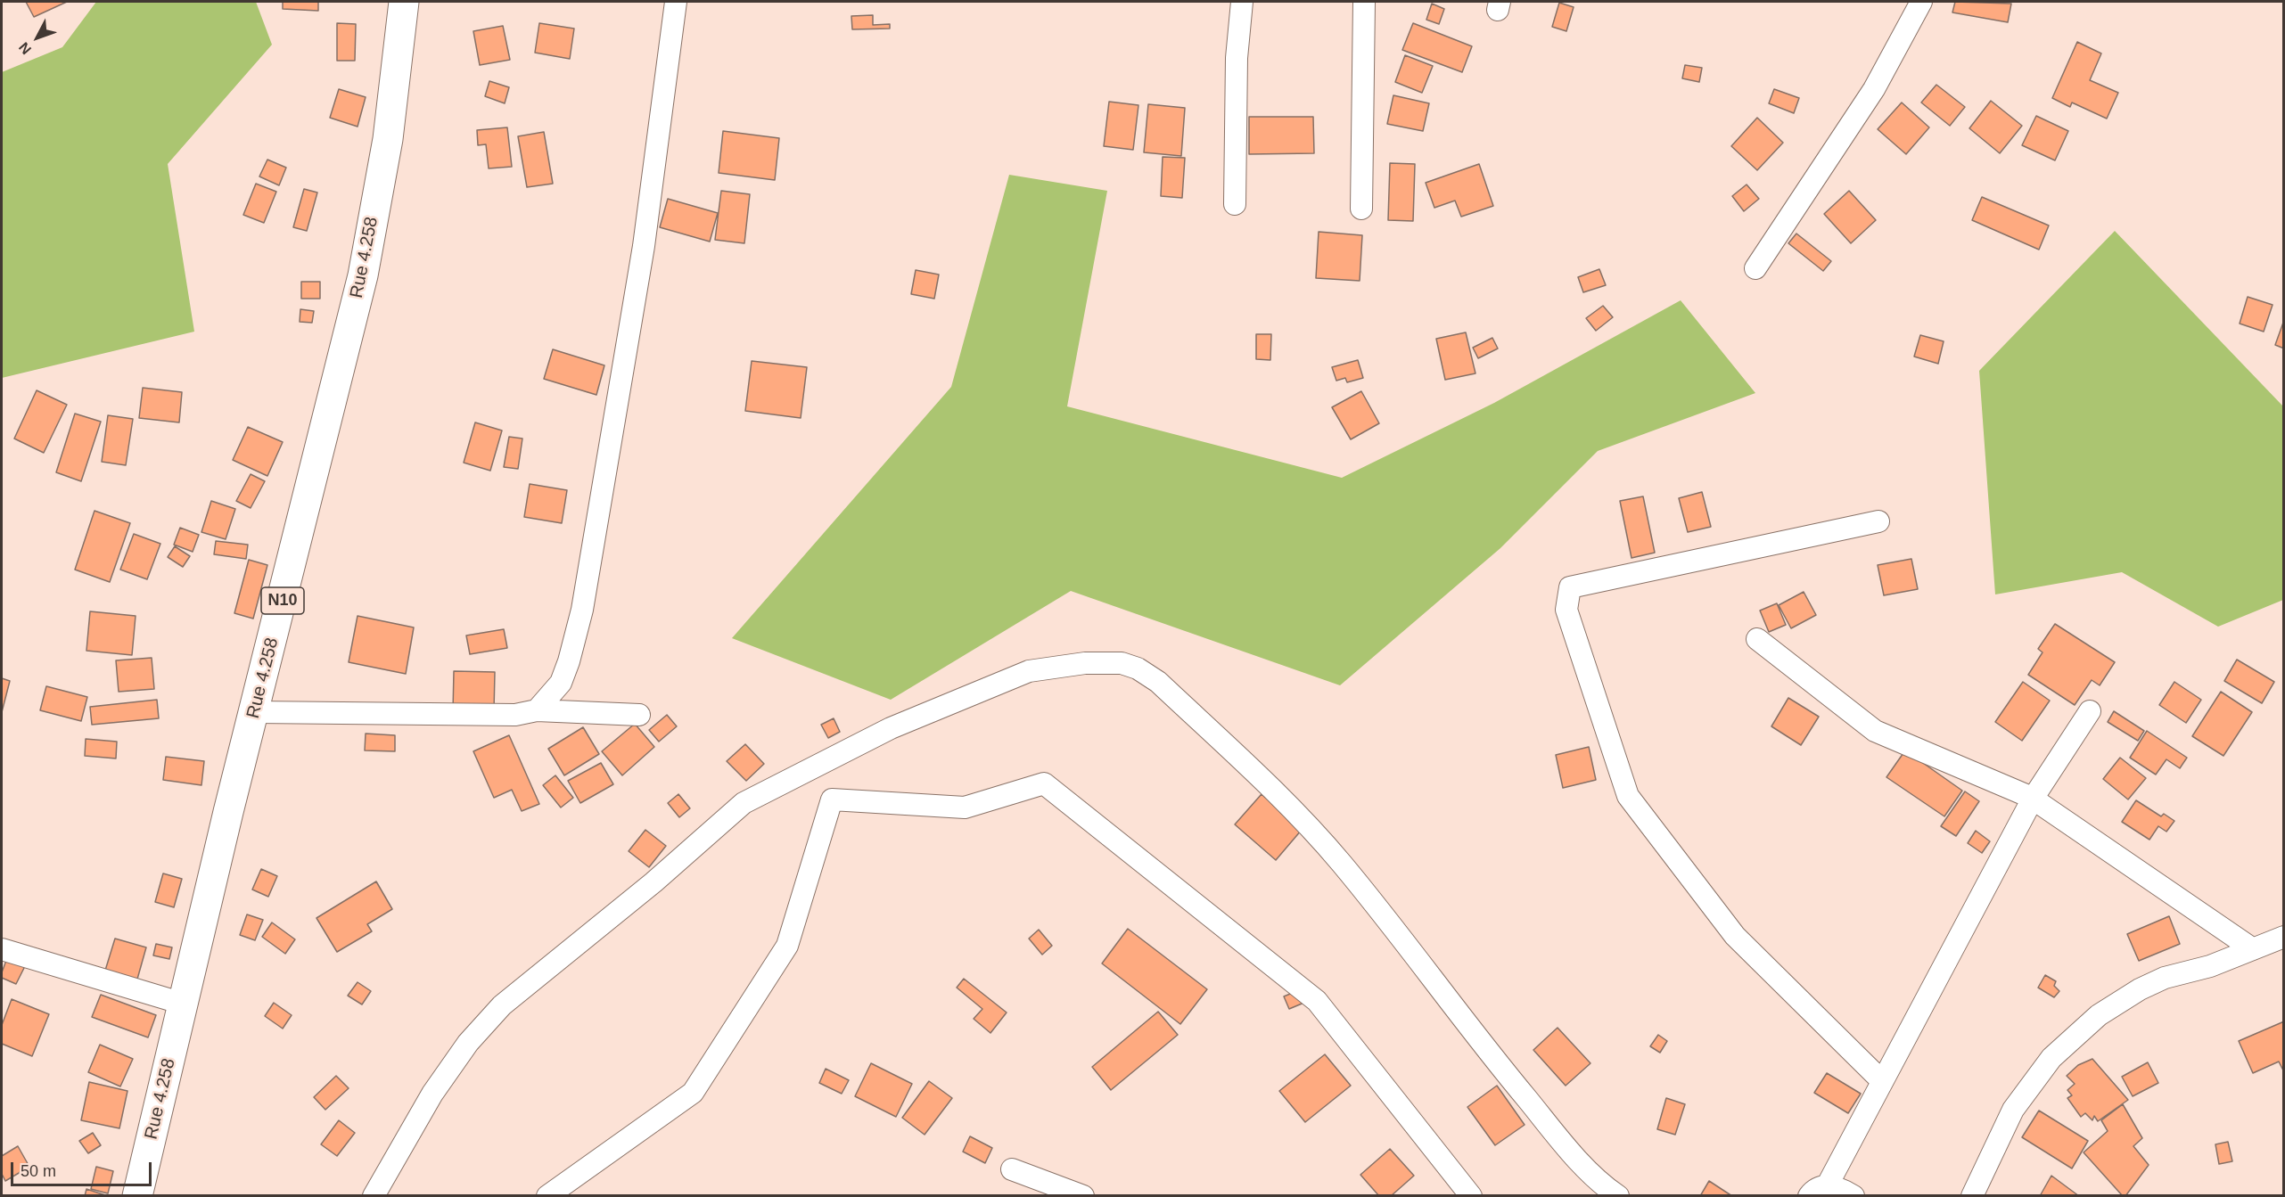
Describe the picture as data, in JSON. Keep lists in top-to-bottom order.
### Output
{
  "streets": {
    "highway": ["Rue 4.258", "N10"]
  },
  "scale_bar": "50 m",
  "north": "bottom left"
}
